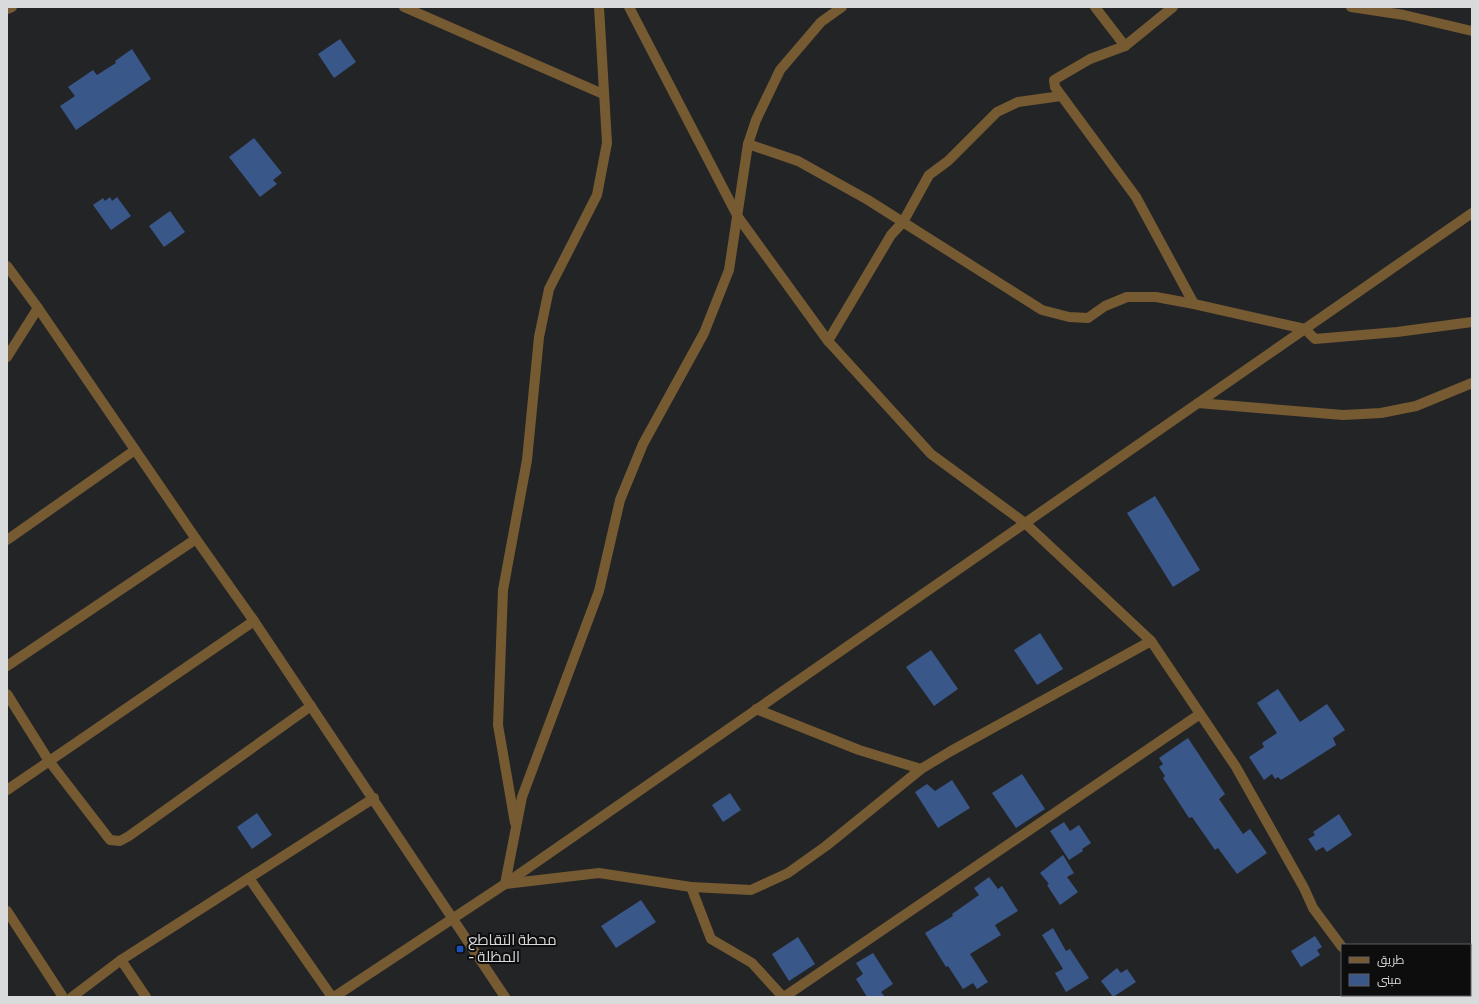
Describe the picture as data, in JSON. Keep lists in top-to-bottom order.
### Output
{
  "places": {
    "transit": ["محطة التقاطع - المظلة"]
  },
  "legend": ["طريق", "مبنى"]
}
